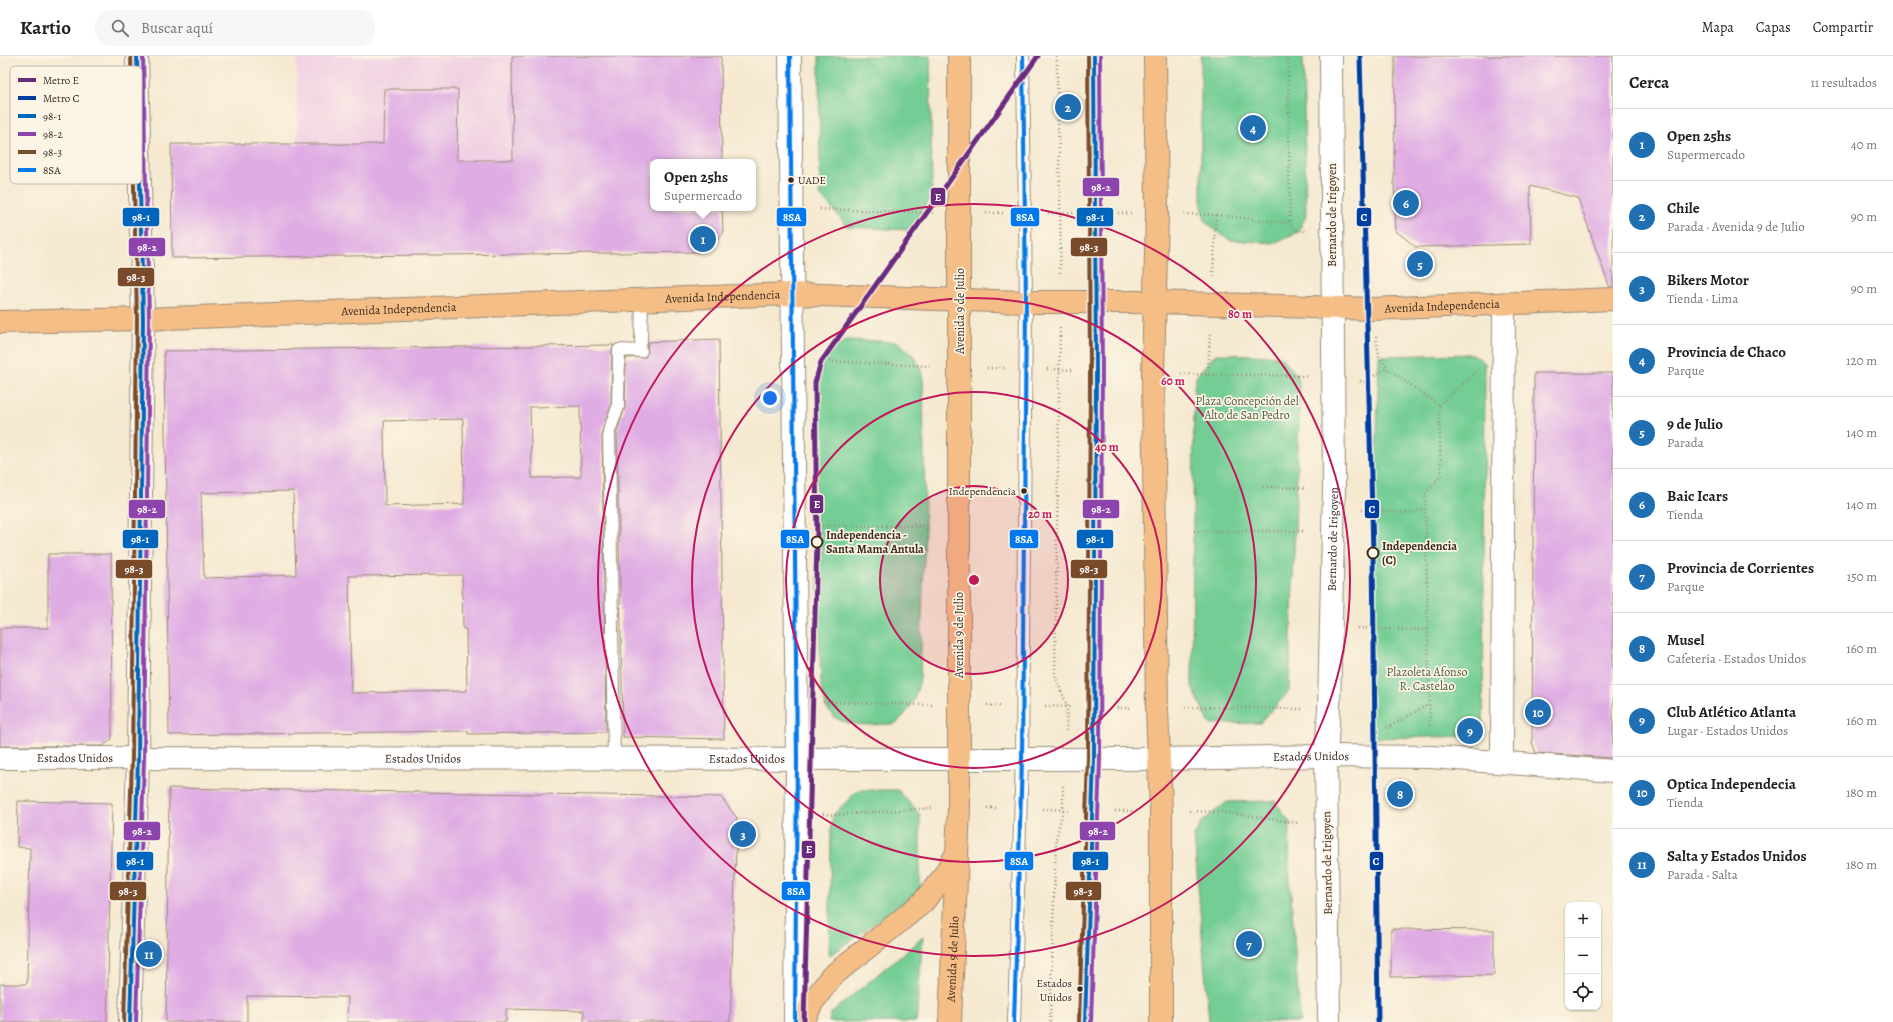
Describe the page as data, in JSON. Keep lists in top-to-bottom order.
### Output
{
  "streets": {
    "main road": ["Avenida Independencia", "Avenida 9 de Julio"],
    "street": ["Bernardo de Irigoyen", "Estados Unidos"]
  },
  "crossings": [
    ["Bernardo de Irigoyen", "Avenida Independencia"],
    ["Bernardo de Irigoyen", "Estados Unidos"],
    ["Avenida Independencia", "Avenida 9 de Julio"],
    ["Avenida 9 de Julio", "Estados Unidos"]
  ],
  "parks": ["Plaza Concepción del Alto de San Pedro", "Plazoleta Afonso R. Castelao"],
  "places": [
    "UADE",
    "Independencia",
    "Independencia - Santa Mama Antula",
    "Independencia (C)",
    "Estados Unidos"
  ],
  "lines": [
    "metro line E",
    "metro line C",
    "transit line 98-1",
    "transit line 98-2",
    "transit line 98-3",
    "transit line 8SA"
  ],
  "legend": [
    "Metro E",
    "Metro C",
    "98-1",
    "98-2",
    "98-3",
    "8SA"
  ],
  "page": {
    "header": "Kartio",
    "search": "Buscar aquí",
    "nav": ["Mapa", "Capas", "Compartir"],
    "heading": ["Cerca", "11 resultados"],
    "pins": [
      "2",
      "4",
      "6",
      "1",
      "5",
      "10",
      "9",
      "8",
      "3",
      "7",
      "11"
    ],
    "list": [
      {
        "mark": "1",
        "name": "Open 25hs",
        "note": "Supermercado",
        "value": "40 m"
      },
      {
        "mark": "2",
        "name": "Chile",
        "note": "Parada · Avenida 9 de Julio",
        "value": "90 m"
      },
      {
        "mark": "3",
        "name": "Bikers Motor",
        "note": "Tienda · Lima",
        "value": "90 m"
      },
      {
        "mark": "4",
        "name": "Provincia de Chaco",
        "note": "Parque",
        "value": "120 m"
      },
      {
        "mark": "5",
        "name": "9 de Julio",
        "note": "Parada",
        "value": "140 m"
      },
      {
        "mark": "6",
        "name": "Baic Icars",
        "note": "Tienda",
        "value": "140 m"
      },
      {
        "mark": "7",
        "name": "Provincia de Corrientes",
        "note": "Parque",
        "value": "150 m"
      },
      {
        "mark": "8",
        "name": "Musel",
        "note": "Cafetería · Estados Unidos",
        "value": "160 m"
      },
      {
        "mark": "9",
        "name": "Club Atlético Atlanta",
        "note": "Lugar · Estados Unidos",
        "value": "160 m"
      },
      {
        "mark": "10",
        "name": "Optica Independecia",
        "note": "Tienda",
        "value": "180 m"
      },
      {
        "mark": "11",
        "name": "Salta y Estados Unidos",
        "note": "Parada · Salta",
        "value": "180 m"
      }
    ],
    "popup": ["Open 25hs", "Supermercado"],
    "map_buttons": ["+", "−"]
  },
  "rings": [
    "80 m",
    "60 m",
    "40 m",
    "20 m"
  ]
}
